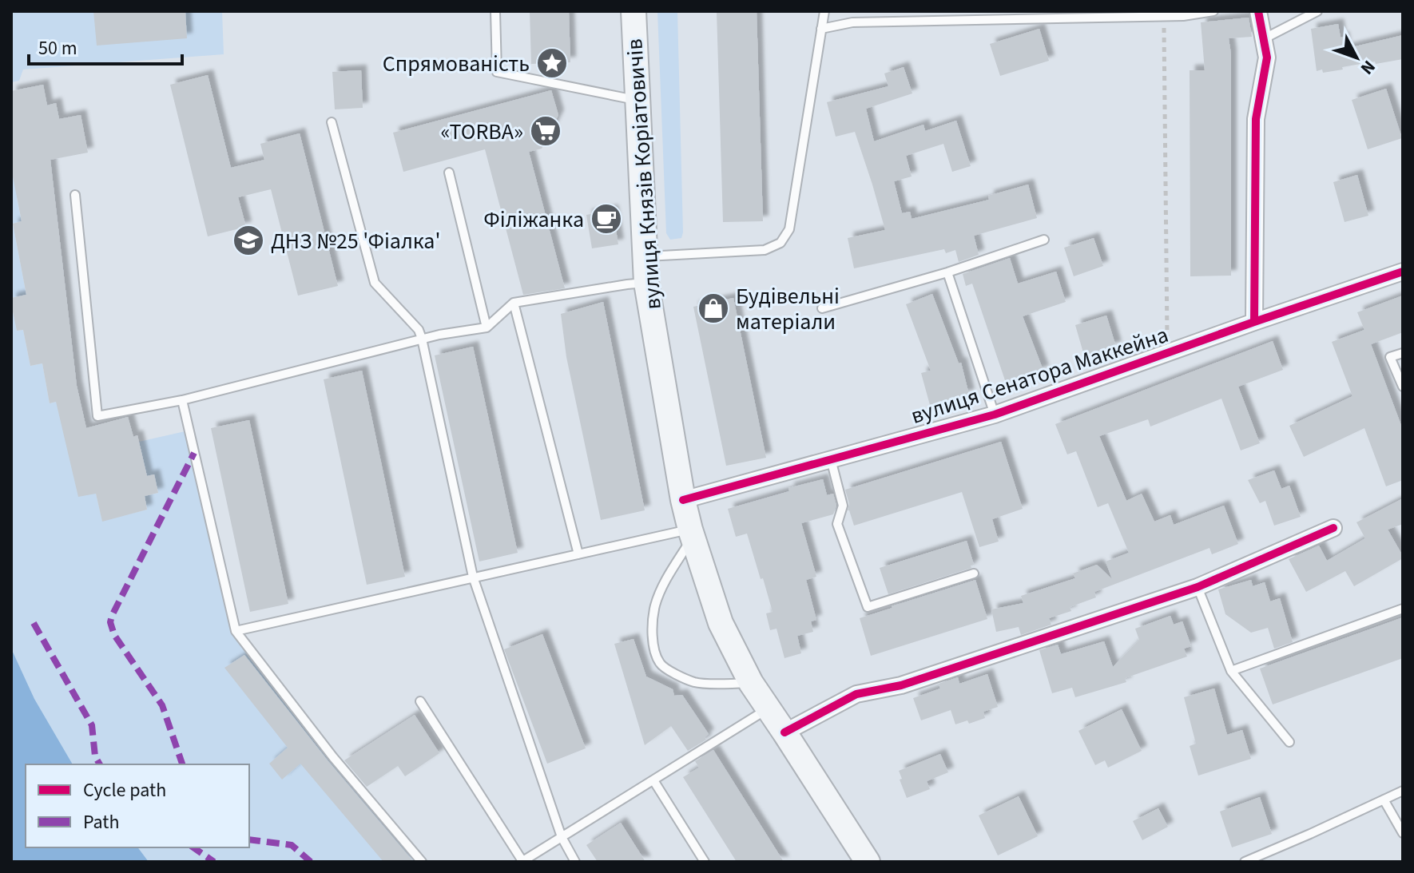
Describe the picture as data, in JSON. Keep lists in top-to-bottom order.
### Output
{
  "streets": {
    "main road": ["вулиця Князів Коріатовичів"],
    "street": ["вулиця Сенатора Маккейна"]
  },
  "crossings": [
    ["вулиця Князів Коріатовичів", "вулиця Сенатора Маккейна"]
  ],
  "places": {
    "place": ["Спрямованість"],
    "supermarket": ["«TORBA»"],
    "cafe": ["Філіжанка"],
    "school or university": ["ДНЗ №25 'Фіалка'"],
    "shop": ["Будівельні матеріали"]
  },
  "legend": ["Cycle path", "Path"],
  "scale_bar": "50 m",
  "north": "bottom right"
}
